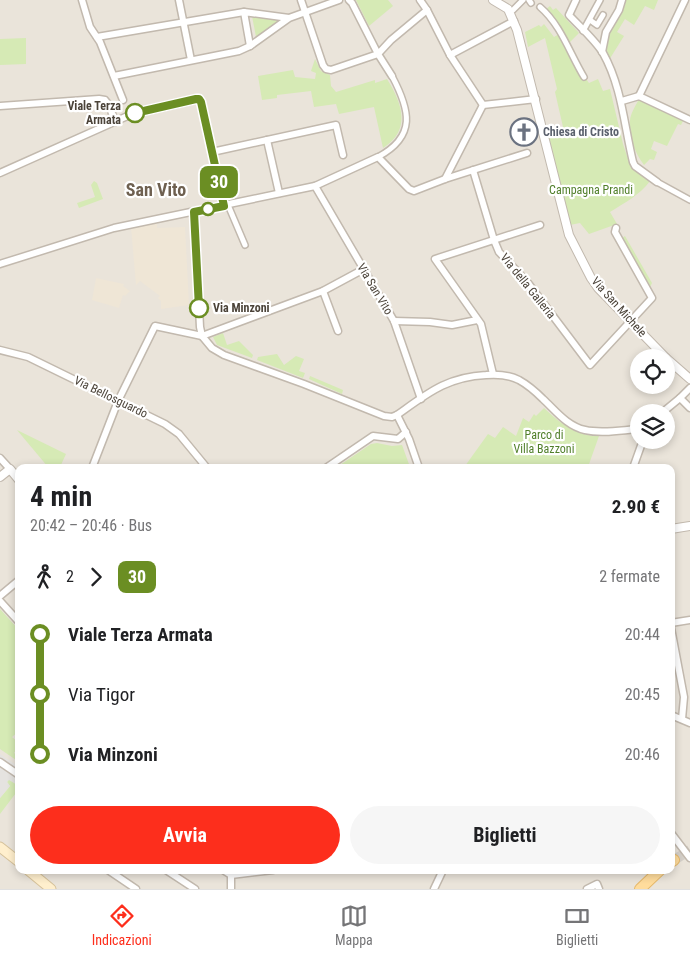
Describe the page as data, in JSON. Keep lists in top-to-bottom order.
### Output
{
  "streets": {
    "street": [
      "Via della Galleria",
      "Via San Vito",
      "Via San Michele",
      "Via Bellosguardo"
    ]
  },
  "crossings": [
    ["Via della Galleria", "Via San Michele"]
  ],
  "districts": ["San Vito"],
  "parks": ["Campagna Prandi", "Parco di Villa Bazzoni"],
  "places": {
    "other": ["Viale Terza Armata", "Via Minzoni"],
    "church": ["Chiesa di Cristo"]
  },
  "lines": ["bus line 30"],
  "page": {
    "on_map": "30",
    "heading": ["4 min", "20:42 – 20:46 · Bus", "2.90 €"],
    "legs": ["2", "30", "2 fermate"],
    "list": [
      {
        "name": "Viale Terza Armata",
        "value": "20:44"
      },
      {
        "name": "Via Tigor",
        "value": "20:45"
      },
      {
        "name": "Via Minzoni",
        "value": "20:46"
      }
    ],
    "buttons": ["Avvia", "Biglietti"],
    "tabs": ["Indicazioni", "Mappa", "Biglietti"]
  }
}
